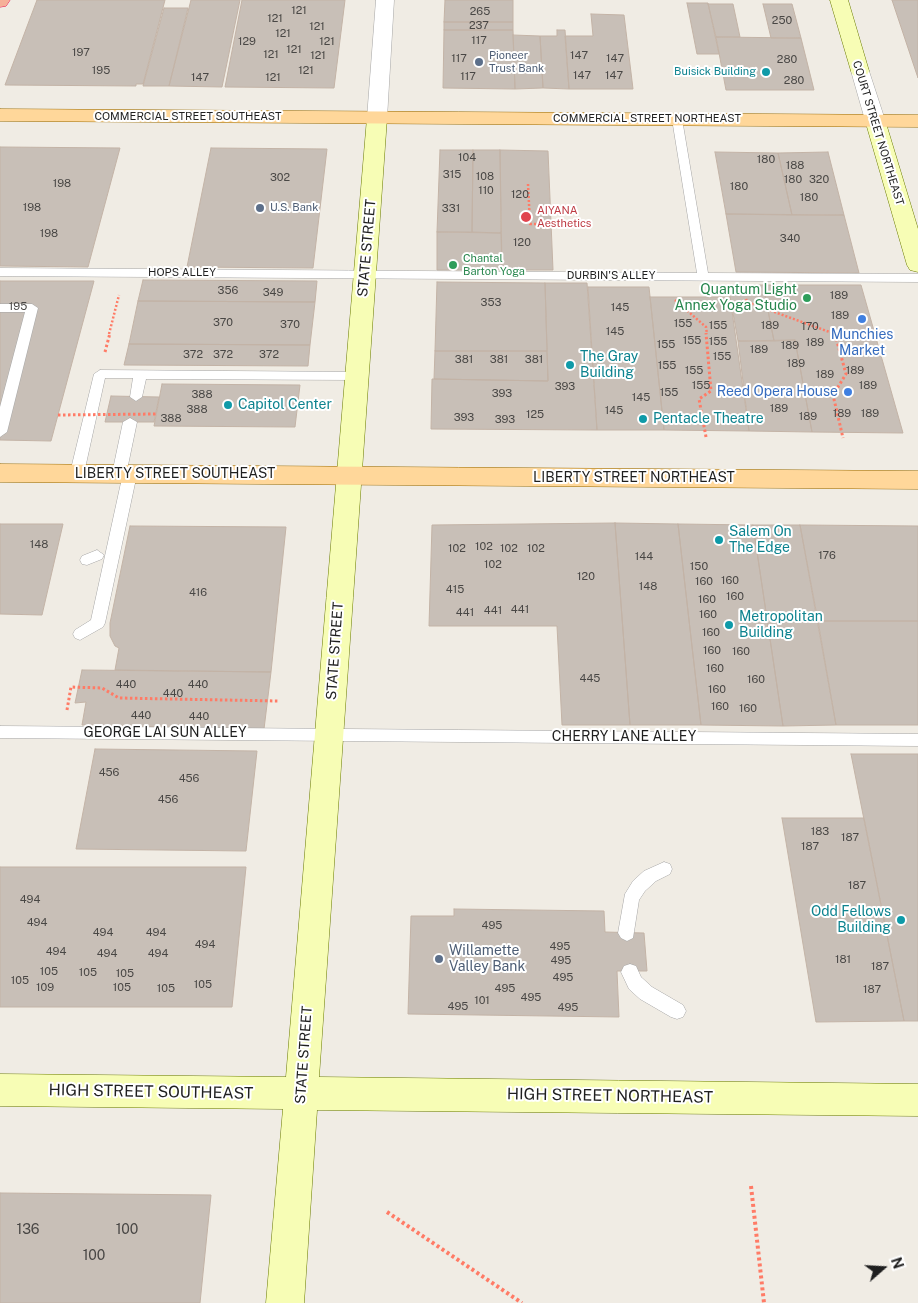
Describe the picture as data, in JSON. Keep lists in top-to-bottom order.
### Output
{
  "streets": {
    "main road": [
      "COMMERCIAL STREET SOUTHEAST",
      "COMMERCIAL STREET NORTHEAST",
      "COURT STREET NORTHEAST",
      "STATE STREET",
      "LIBERTY STREET SOUTHEAST",
      "LIBERTY STREET NORTHEAST",
      "HIGH STREET SOUTHEAST",
      "HIGH STREET NORTHEAST"
    ],
    "lane": [
      "HOPS ALLEY",
      "DURBIN'S ALLEY",
      "GEORGE LAI SUN ALLEY",
      "CHERRY LANE ALLEY"
    ]
  },
  "crossings": [
    ["COMMERCIAL STREET SOUTHEAST", "COMMERCIAL STREET NORTHEAST"],
    ["COMMERCIAL STREET SOUTHEAST", "STATE STREET"],
    ["COMMERCIAL STREET NORTHEAST", "COURT STREET NORTHEAST"],
    ["COMMERCIAL STREET NORTHEAST", "STATE STREET"],
    ["STATE STREET", "HOPS ALLEY"],
    ["STATE STREET", "DURBIN'S ALLEY"],
    ["STATE STREET", "LIBERTY STREET SOUTHEAST"],
    ["STATE STREET", "LIBERTY STREET NORTHEAST"],
    ["STATE STREET", "GEORGE LAI SUN ALLEY"],
    ["STATE STREET", "CHERRY LANE ALLEY"],
    ["STATE STREET", "HIGH STREET SOUTHEAST"],
    ["STATE STREET", "HIGH STREET NORTHEAST"],
    ["HOPS ALLEY", "DURBIN'S ALLEY"],
    ["LIBERTY STREET SOUTHEAST", "LIBERTY STREET NORTHEAST"],
    ["GEORGE LAI SUN ALLEY", "CHERRY LANE ALLEY"],
    ["HIGH STREET SOUTHEAST", "HIGH STREET NORTHEAST"]
  ],
  "places": [
    "Pioneer Trust Bank",
    "Buisick Building",
    "U.S. Bank",
    "AIYANA Aesthetics",
    "Chantal Barton Yoga",
    "Quantum Light Annex Yoga Studio",
    "Munchies Market",
    "The Gray Building",
    "Reed Opera House",
    "Capitol Center",
    "Pentacle Theatre",
    "Salem On The Edge",
    "Metropolitan Building",
    "Odd Fellows Building",
    "Willamette Valley Bank"
  ],
  "house_numbers": [
    "121",
    "265",
    "121",
    "250",
    "237",
    "121",
    "121",
    "117",
    "129",
    "121",
    "121",
    "197",
    "121",
    "121",
    "147",
    "117",
    "147",
    "280",
    "195",
    "121",
    "147",
    "147",
    "117",
    "147",
    "121",
    "280",
    "104",
    "180",
    "188",
    "315",
    "108",
    "302",
    "180",
    "320",
    "198",
    "180",
    "110",
    "120",
    "180",
    "198",
    "331",
    "198",
    "340",
    "120",
    "356",
    "349",
    "189",
    "353",
    "195",
    "145",
    "189",
    "370",
    "155",
    "370",
    "155",
    "189",
    "170",
    "145",
    "155",
    "155",
    "189",
    "155",
    "189",
    "189",
    "372",
    "372",
    "372",
    "155",
    "381",
    "381",
    "381",
    "189",
    "155",
    "155",
    "189",
    "189",
    "155",
    "189",
    "393",
    "155",
    "393",
    "388",
    "145",
    "189",
    "388",
    "145",
    "189",
    "189",
    "125",
    "189",
    "393",
    "388",
    "393",
    "148",
    "102",
    "102",
    "102",
    "102",
    "176",
    "144",
    "102",
    "150",
    "120",
    "160",
    "160",
    "148",
    "415",
    "416",
    "160",
    "160",
    "441",
    "441",
    "441",
    "160",
    "160",
    "160",
    "160",
    "160",
    "445",
    "160",
    "440",
    "440",
    "160",
    "440",
    "160",
    "160",
    "440",
    "440",
    "456",
    "456",
    "456",
    "183",
    "187",
    "187",
    "187",
    "494",
    "494",
    "495",
    "494",
    "494",
    "494",
    "495",
    "494",
    "494",
    "494",
    "181",
    "495",
    "187",
    "105",
    "105",
    "105",
    "495",
    "105",
    "105",
    "109",
    "105",
    "105",
    "495",
    "187",
    "495",
    "101",
    "495",
    "495",
    "136",
    "100",
    "100"
  ],
  "north": "right"
}
